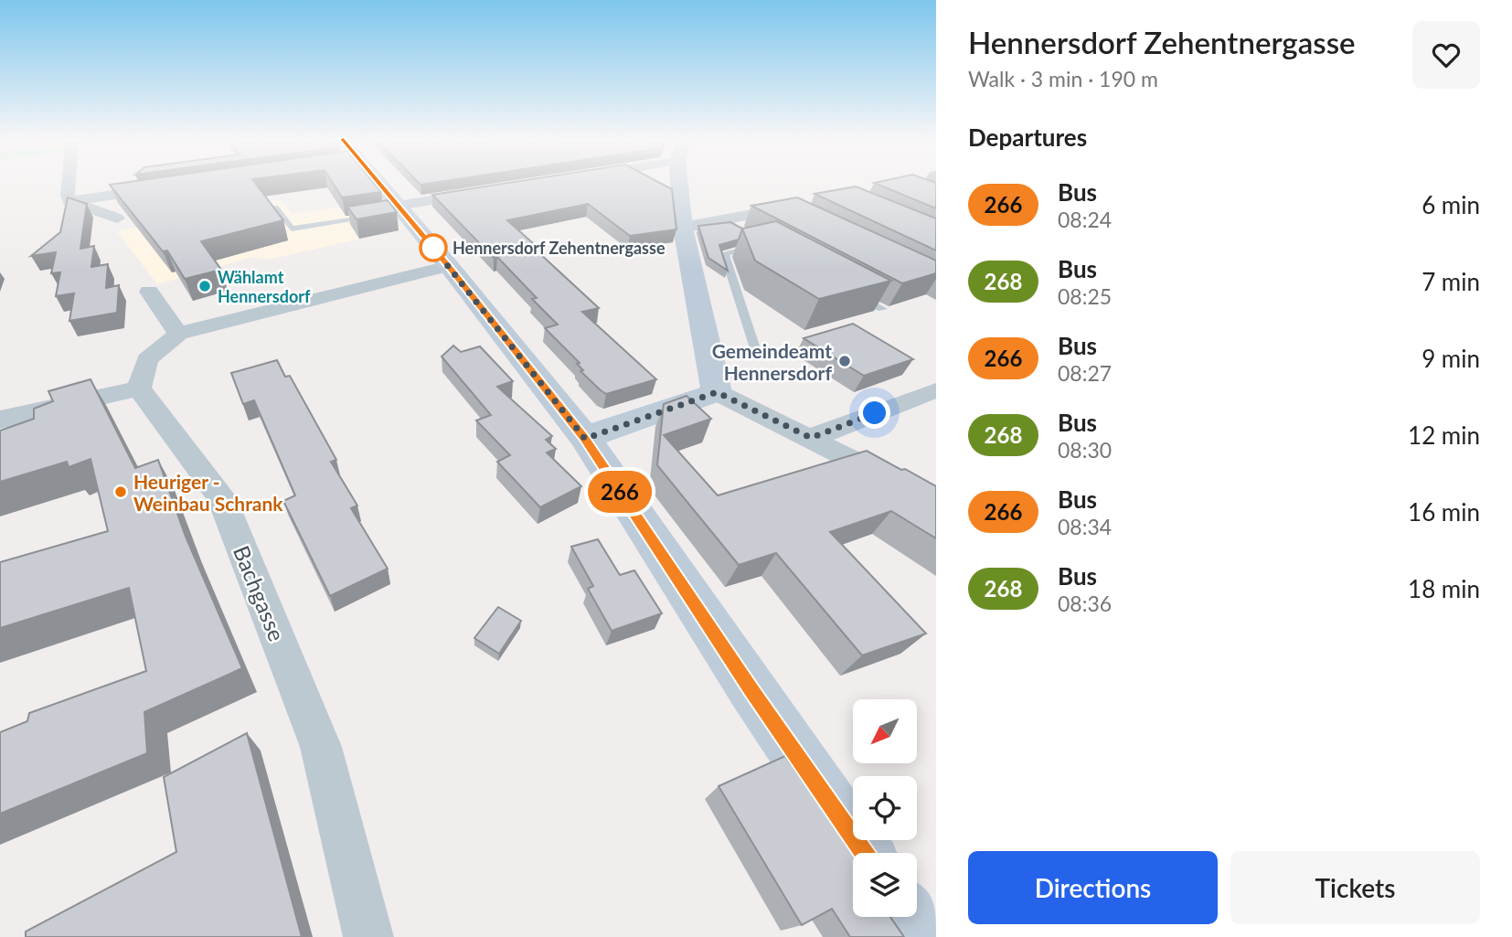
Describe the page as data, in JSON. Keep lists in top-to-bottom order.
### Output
{
  "streets": {
    "street": ["Bachgasse"]
  },
  "places": [
    "Hennersdorf Zehentnergasse",
    "Wählamt Hennersdorf",
    "Gemeindeamt Hennersdorf",
    "Heuriger - Weinbau Schrank"
  ],
  "lines": ["bus line 266"],
  "north": "bottom left",
  "page": {
    "on_map": "266",
    "heading": [
      ["Hennersdorf Zehentnergasse", "Walk · 3 min · 190 m"],
      "Departures"
    ],
    "list": [
      {
        "mark": "266",
        "name": "Bus",
        "note": "08:24",
        "value": "6 min"
      },
      {
        "mark": "268",
        "name": "Bus",
        "note": "08:25",
        "value": "7 min"
      },
      {
        "mark": "266",
        "name": "Bus",
        "note": "08:27",
        "value": "9 min"
      },
      {
        "mark": "268",
        "name": "Bus",
        "note": "08:30",
        "value": "12 min"
      },
      {
        "mark": "266",
        "name": "Bus",
        "note": "08:34",
        "value": "16 min"
      },
      {
        "mark": "268",
        "name": "Bus",
        "note": "08:36",
        "value": "18 min"
      }
    ],
    "buttons": ["Directions", "Tickets"]
  }
}
